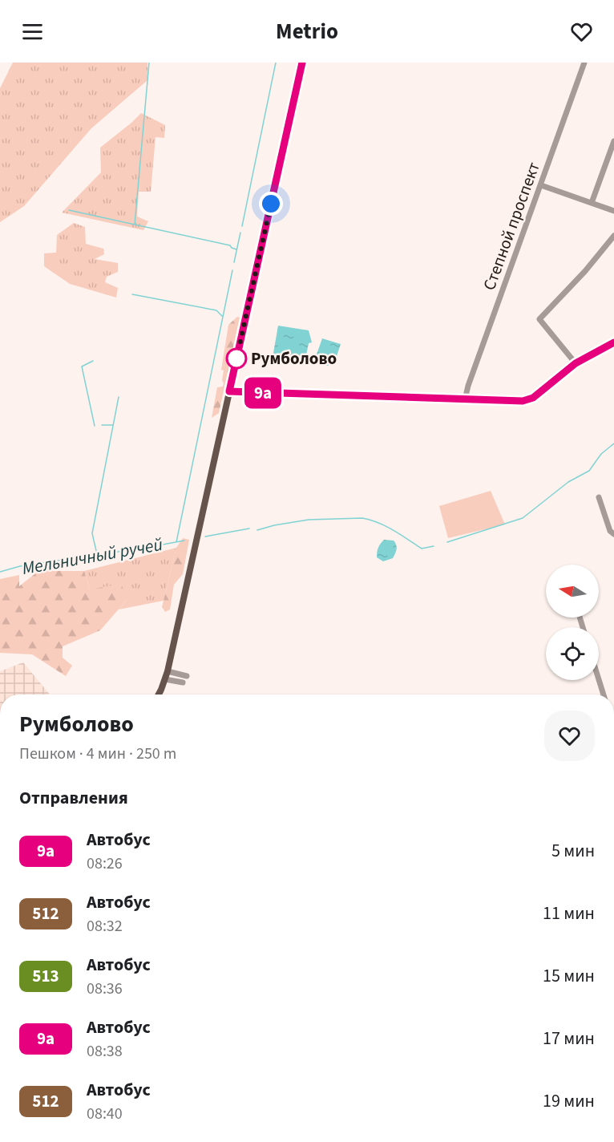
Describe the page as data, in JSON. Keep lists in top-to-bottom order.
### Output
{
  "streets": {
    "street": ["Степной проспект"]
  },
  "water": ["Мельничный ручей"],
  "places": ["Румболово"],
  "lines": ["bus line 9а"],
  "north": "left",
  "page": {
    "header": "Metrio",
    "on_map": "9а",
    "heading": [
      ["Румболово", "Пешком · 4 мин · 250 m"],
      "Отправления"
    ],
    "list": [
      {
        "mark": "9а",
        "name": "Автобус",
        "note": "08:26",
        "value": "5 мин"
      },
      {
        "mark": "512",
        "name": "Автобус",
        "note": "08:32",
        "value": "11 мин"
      },
      {
        "mark": "513",
        "name": "Автобус",
        "note": "08:36",
        "value": "15 мин"
      },
      {
        "mark": "9а",
        "name": "Автобус",
        "note": "08:38",
        "value": "17 мин"
      },
      {
        "mark": "512",
        "name": "Автобус",
        "note": "08:40",
        "value": "19 мин"
      }
    ]
  }
}
